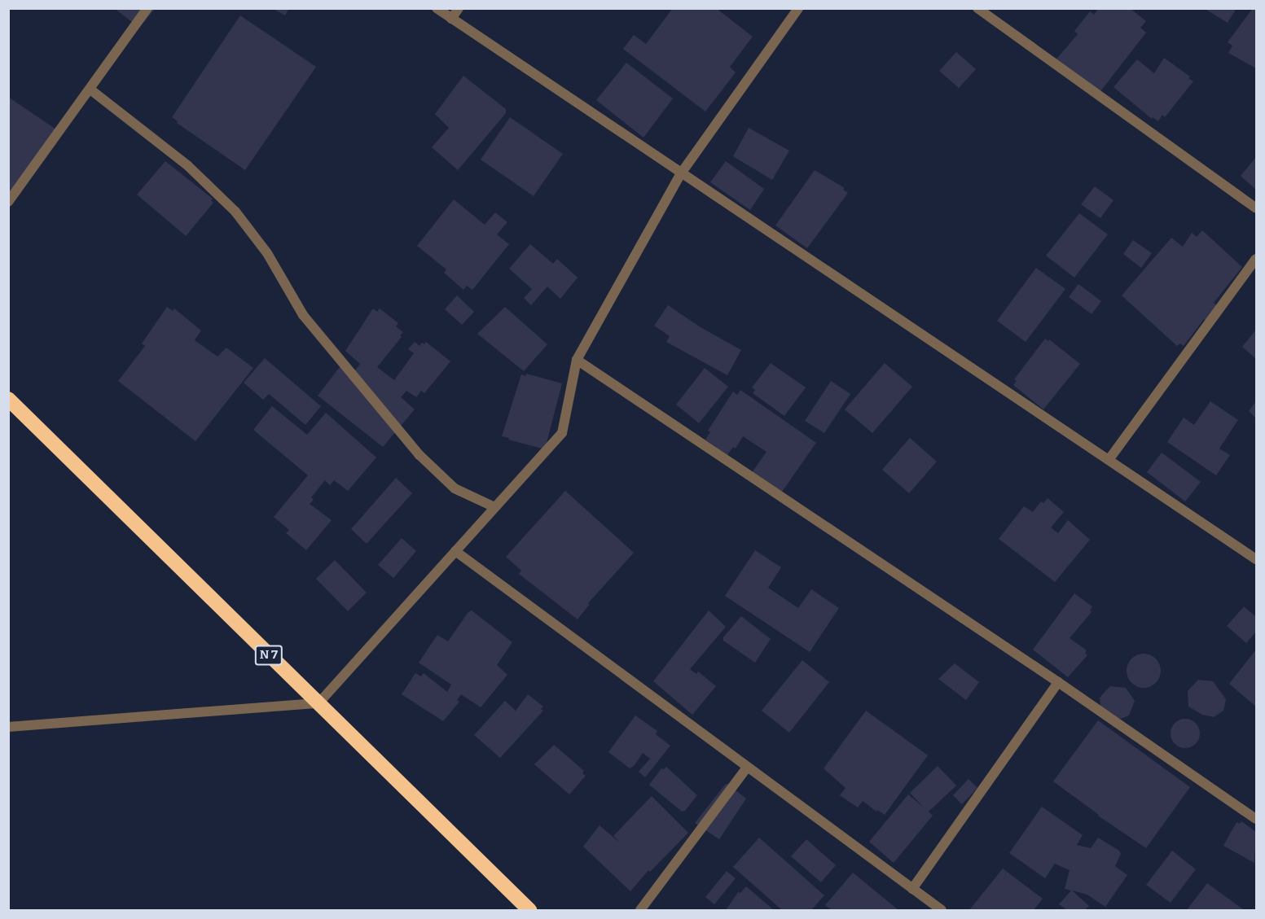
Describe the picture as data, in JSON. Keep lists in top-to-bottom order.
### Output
{
  "streets": {
    "highway": ["N 7"]
  }
}
